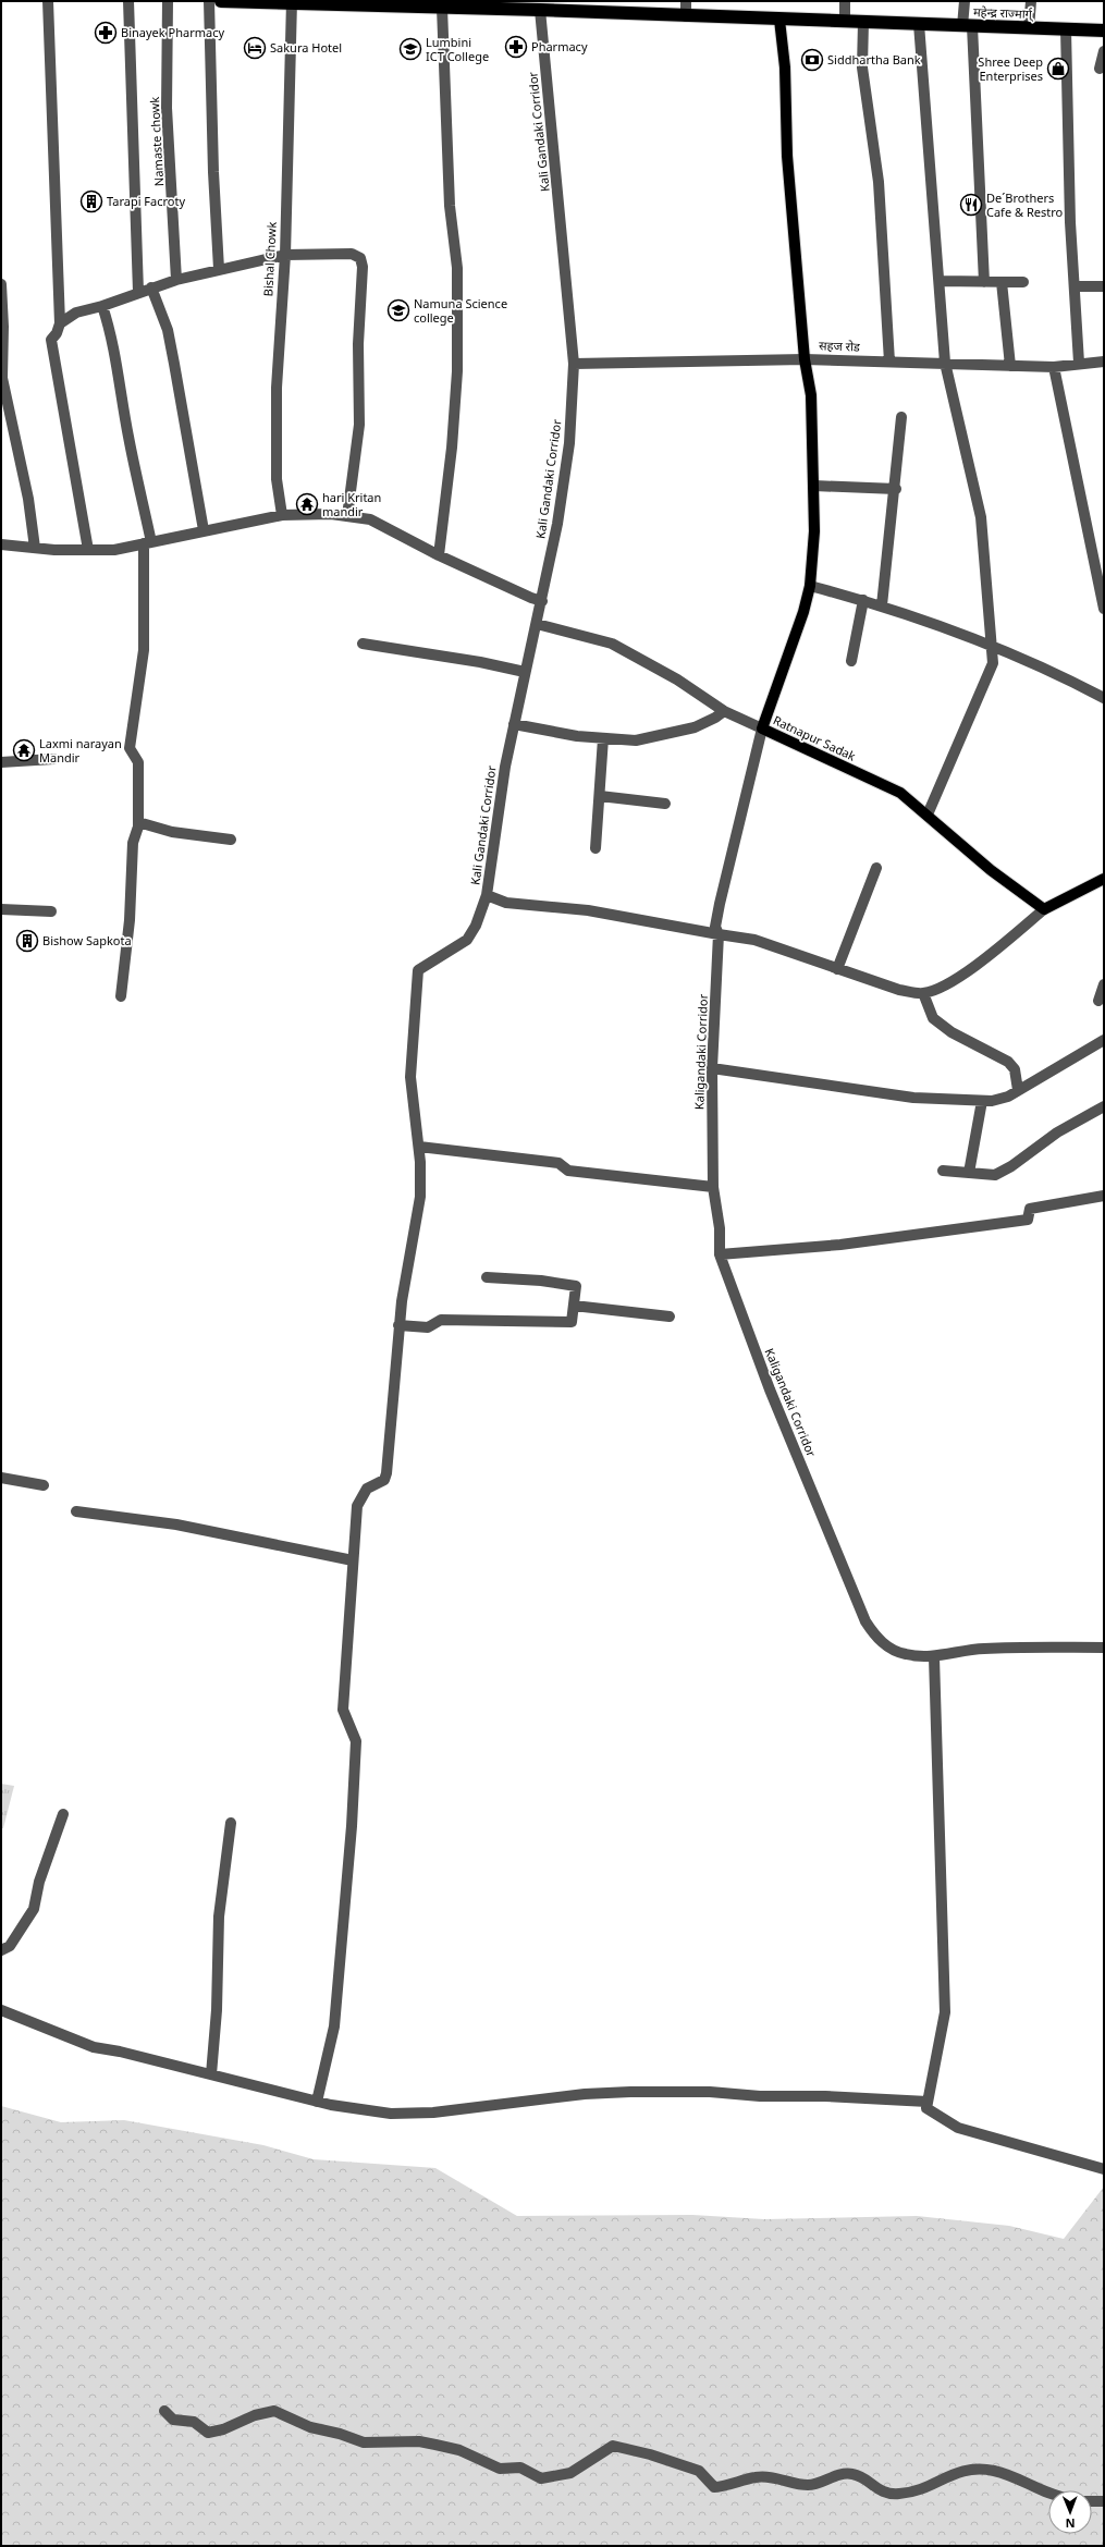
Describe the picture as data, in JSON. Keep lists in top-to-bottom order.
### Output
{
  "streets": {
    "highway": ["महेन्द्र राज्मार्ग्"],
    "main road": ["Ratnapur Sadak"],
    "street": [
      "Kali Gandaki Corridor",
      "Namaste chowk",
      "Bishal Chowk",
      "सहज रोड",
      "Kaligandaki Corridor"
    ]
  },
  "crossings": [
    ["महेन्द्र राज्मार्ग्", "Kali Gandaki Corridor"],
    ["महेन्द्र राज्मार्ग्", "Bishal Chowk"],
    ["महेन्द्र राज्मार्ग्", "Ratnapur Sadak"],
    ["Kali Gandaki Corridor", "सहज रोड"],
    ["सहज रोड", "Ratnapur Sadak"],
    ["Ratnapur Sadak", "Kaligandaki Corridor"]
  ],
  "places": {
    "pharmacy": ["Binayek Pharmacy", "Pharmacy"],
    "hotel": ["Sakura Hotel"],
    "school or university": ["Lumbini ICT College", "Namuna Science college"],
    "bank": ["Siddhartha Bank"],
    "shop": ["Shree Deep Enterprises"],
    "building": ["Tarapi Facroty", "Bishow Sapkota"],
    "restaurant": ["De´Brothers Cafe & Restro"],
    "temple": ["hari Kritan mandir", "Laxmi narayan Mandir"]
  },
  "north": "bottom"
}
